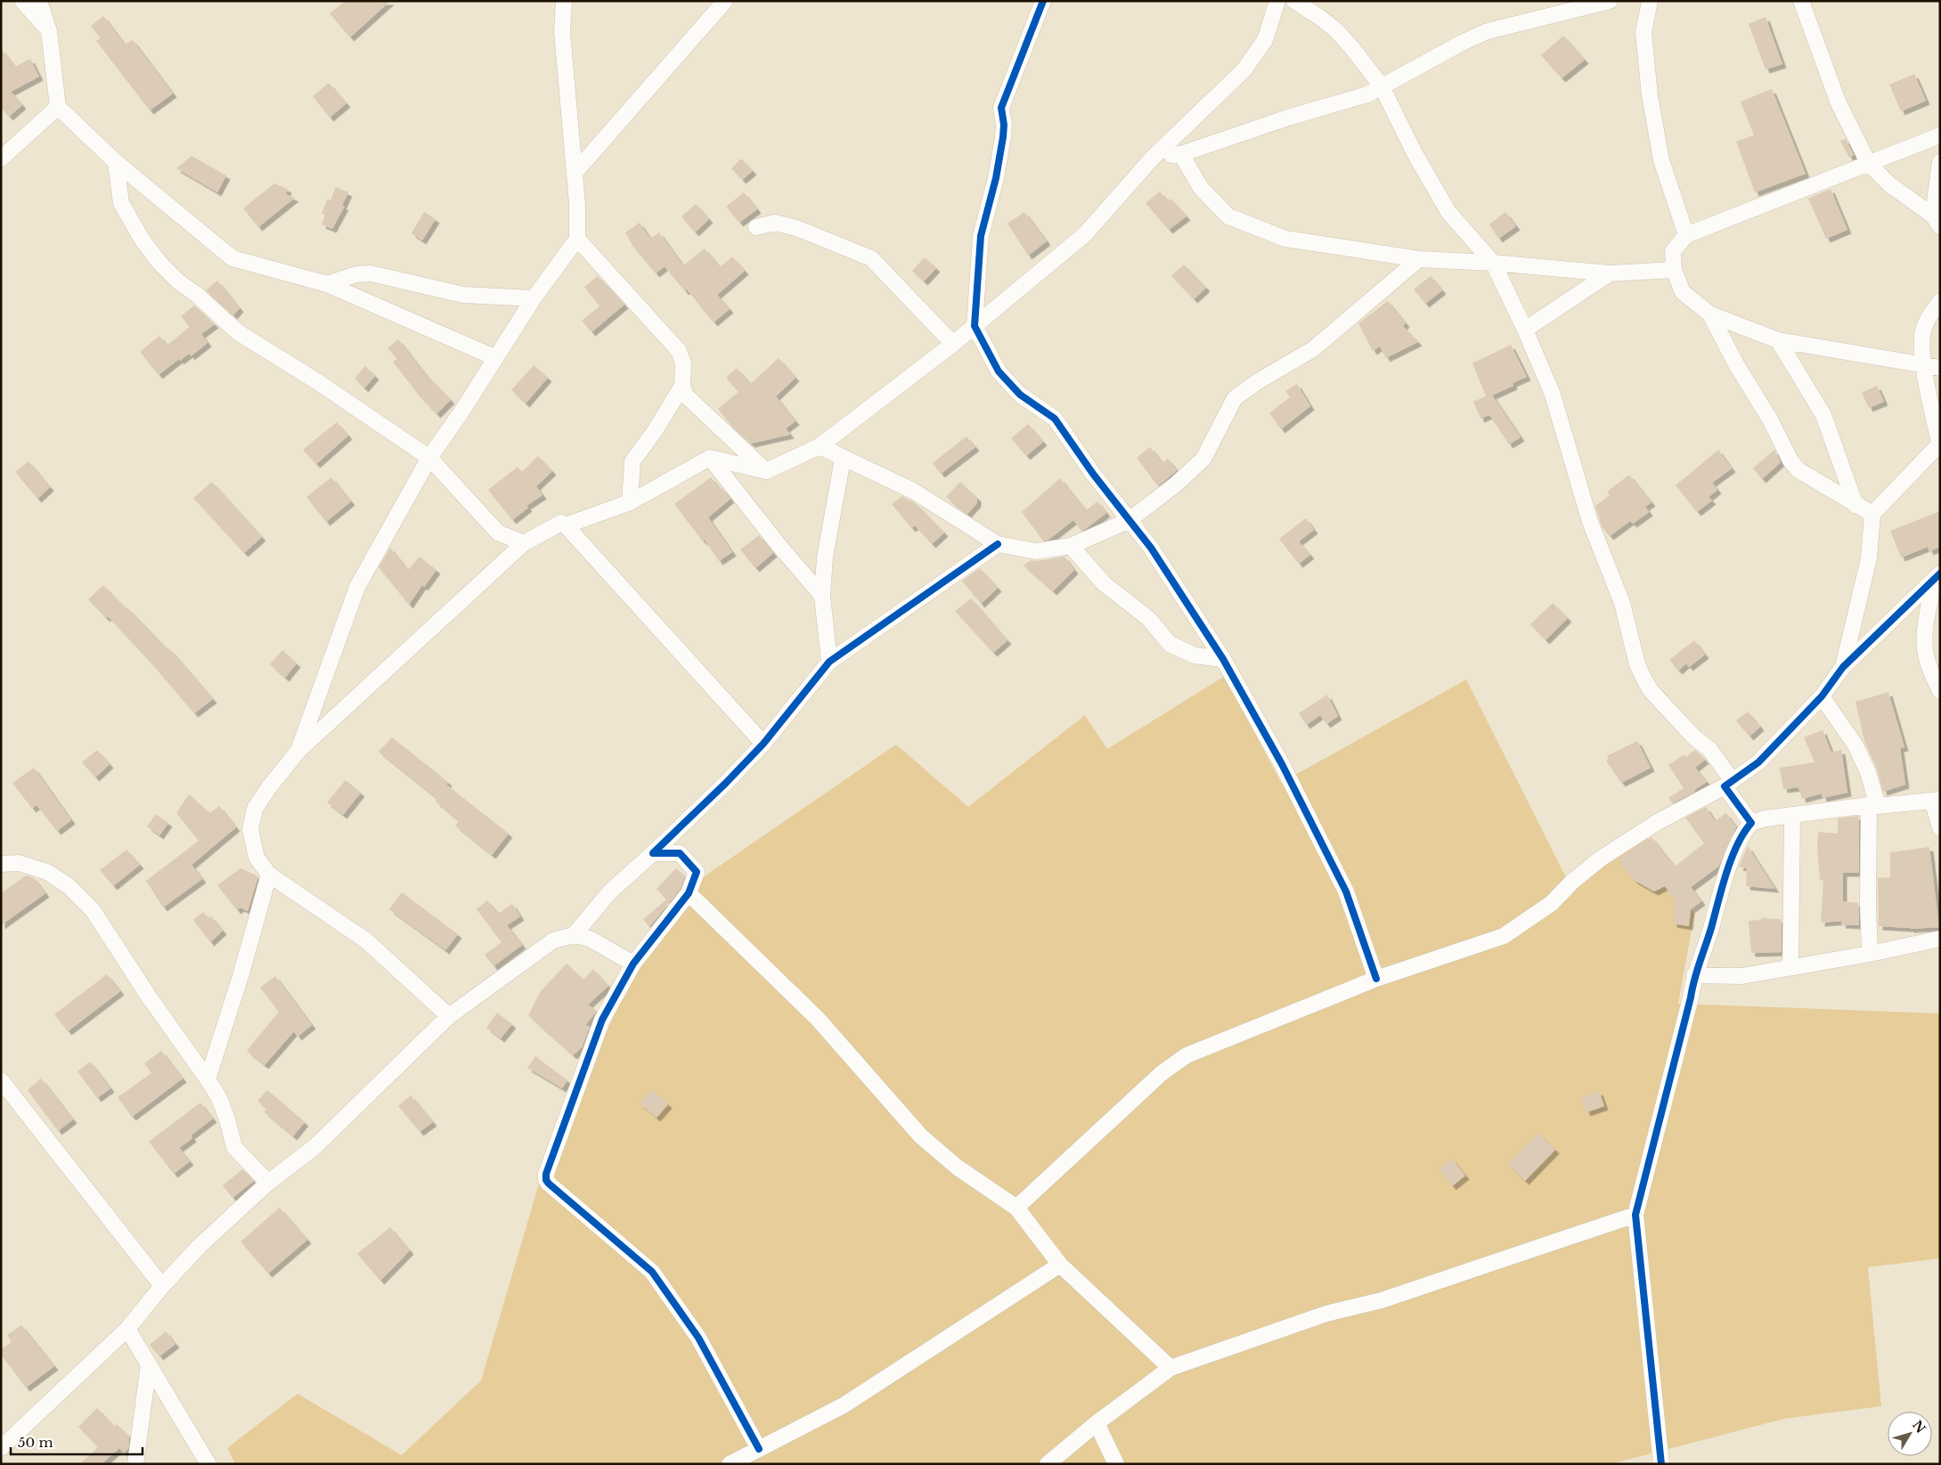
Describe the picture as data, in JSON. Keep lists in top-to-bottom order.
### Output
{
  "scale_bar": "50 m",
  "north": "top right"
}
